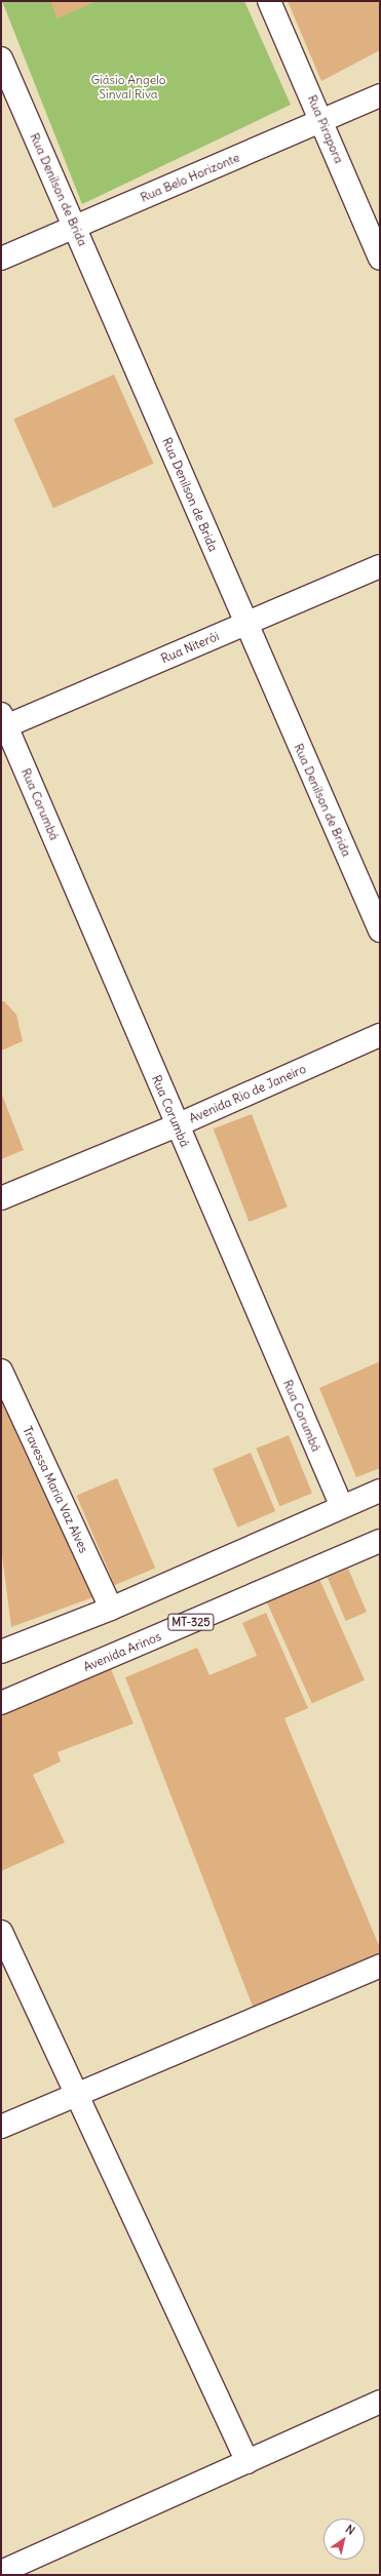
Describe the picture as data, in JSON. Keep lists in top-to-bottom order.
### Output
{
  "streets": {
    "street": [
      "Rua Pirapora",
      "Rua Belo Horizonte",
      "Rua Denilson de Brida",
      "Rua Niterói",
      "Rua Corumbá",
      "Avenida Rio de Janeiro",
      "Travessa Maria Vaz Alves",
      "MT-325",
      "Avenida Arinos"
    ]
  },
  "crossings": [
    ["Rua Pirapora", "Rua Belo Horizonte"],
    ["Rua Belo Horizonte", "Rua Denilson de Brida"],
    ["Rua Denilson de Brida", "Rua Niterói"],
    ["Rua Niterói", "Rua Corumbá"],
    ["Rua Corumbá", "Avenida Rio de Janeiro"]
  ],
  "parks": ["Giásio Angelo Sinval Riva"],
  "north": "top right"
}
